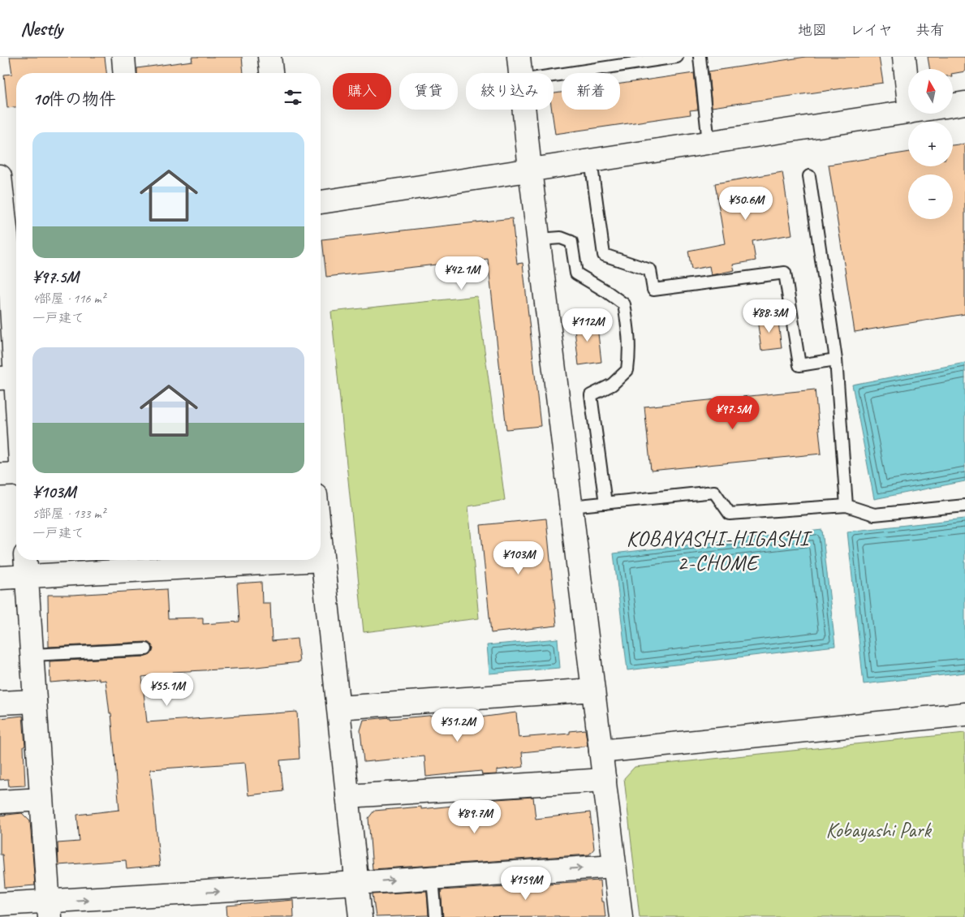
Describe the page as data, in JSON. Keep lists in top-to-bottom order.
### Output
{
  "districts": ["KOBAYASHI-HIGASHI 2-CHOME"],
  "parks": ["Kobayashi Park"],
  "north": "top",
  "page": {
    "header": "Nestly",
    "nav": ["地図", "レイヤ", "共有"],
    "map_buttons": ["+", "−"],
    "chip": [
      "購入",
      "賃貸",
      "絞り込み",
      "新着"
    ],
    "heading": "10件の物件",
    "list": [
      {
        "name": "¥97.5M",
        "note": "4部屋 · 116 m² · 一戸建て"
      },
      {
        "name": "¥103M",
        "note": "5部屋 · 133 m² · 一戸建て"
      }
    ],
    "price": [
      "¥50.6M",
      "¥42.1M",
      "¥88.3M",
      "¥112M",
      "¥97.5M",
      "¥103M",
      "¥55.1M",
      "¥51.2M",
      "¥89.7M",
      "¥159M"
    ]
  }
}
